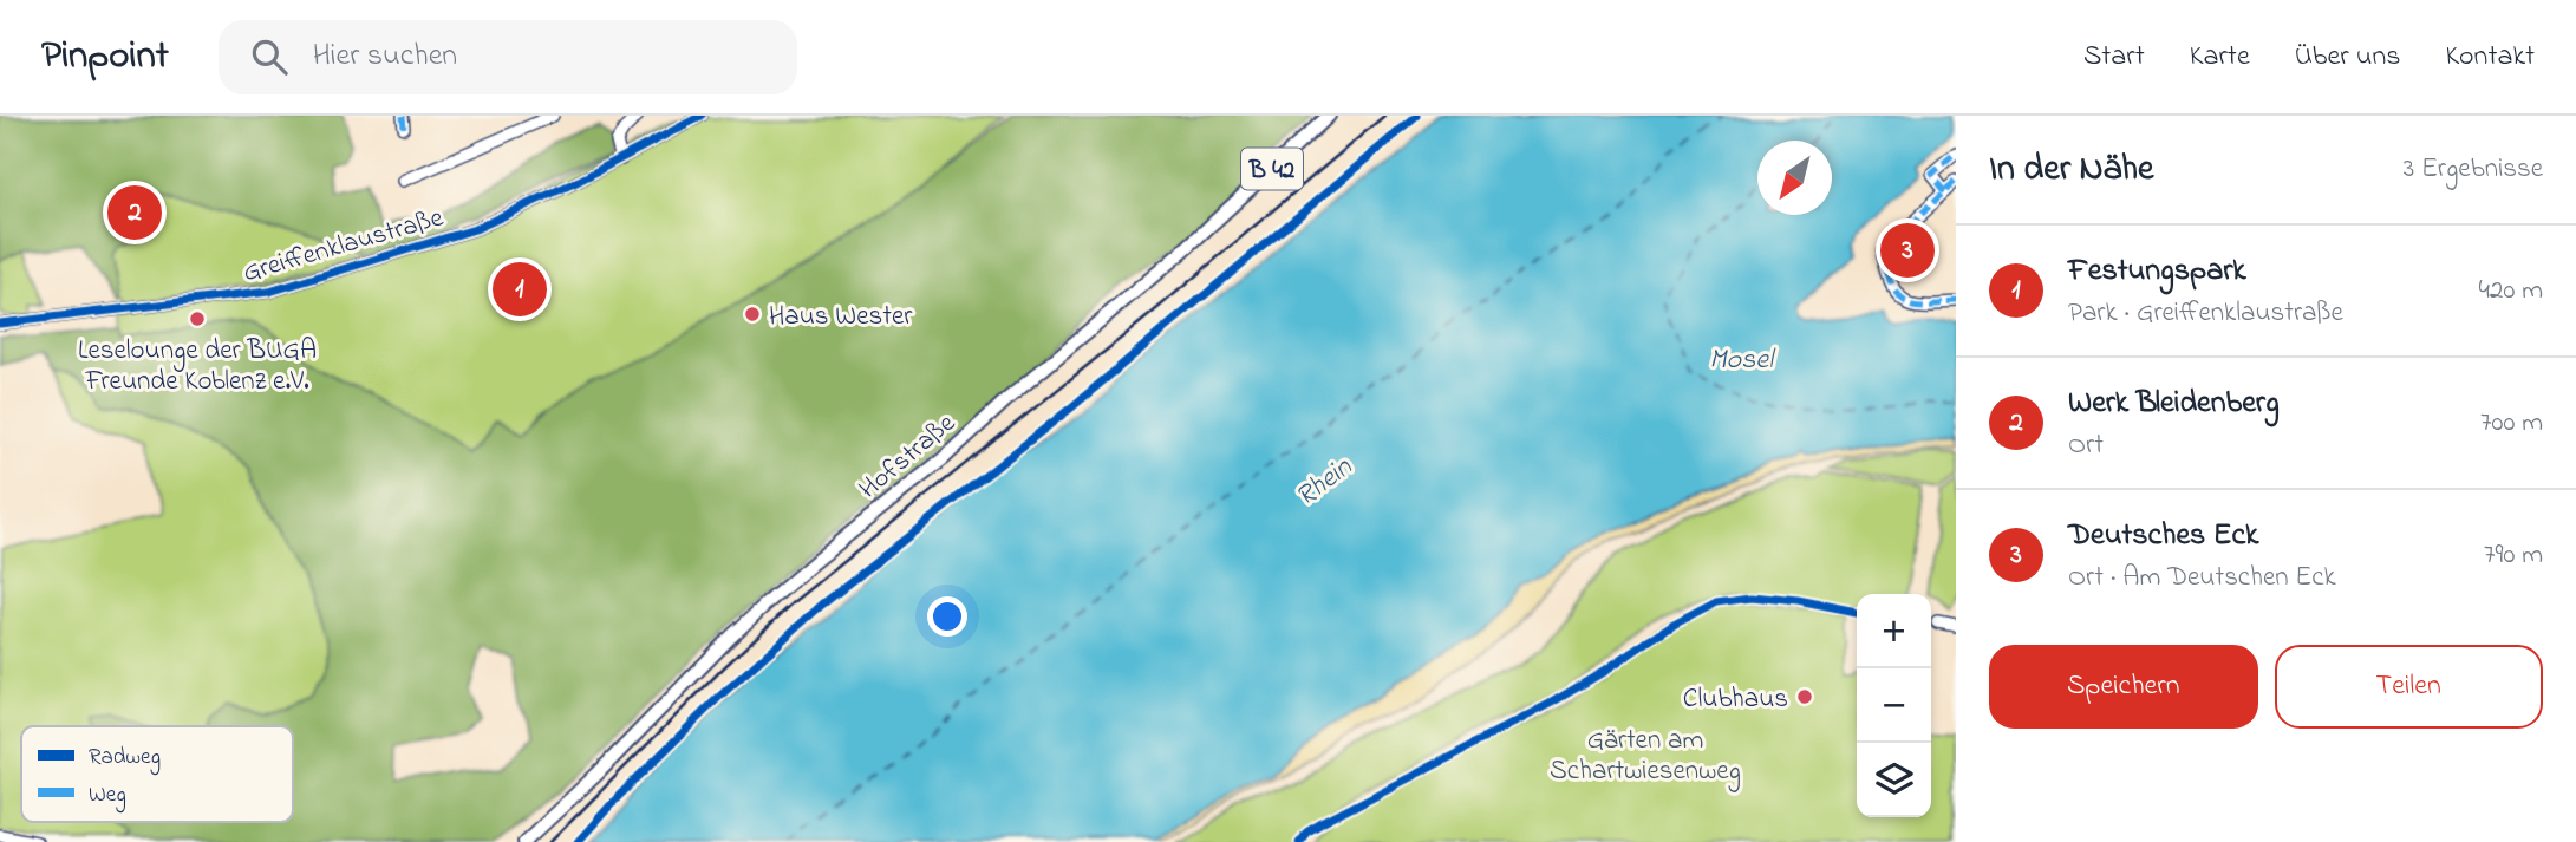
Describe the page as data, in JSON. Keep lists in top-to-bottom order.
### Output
{
  "streets": {
    "main road": ["B 42", "Hofstraße"],
    "street": ["Greiffenklaustraße"]
  },
  "water": ["Mosel", "Rhein"],
  "parks": ["Gärten am Schartwiesenweg"],
  "places": ["Haus Wester", "Leselounge der BUGA Freunde Koblenz e.V.", "Clubhaus"],
  "legend": ["Radweg", "Weg"],
  "north": "bottom left",
  "page": {
    "header": "Pinpoint",
    "search": "Hier suchen",
    "nav": [
      "Start",
      "Karte",
      "Über uns",
      "Kontakt"
    ],
    "heading": ["In der Nähe", "3 Ergebnisse"],
    "pins": ["2", "3", "1"],
    "list": [
      {
        "mark": "1",
        "name": "Festungspark",
        "note": "Park · Greiffenklaustraße",
        "value": "420 m"
      },
      {
        "mark": "2",
        "name": "Werk Bleidenberg",
        "note": "Ort",
        "value": "700 m"
      },
      {
        "mark": "3",
        "name": "Deutsches Eck",
        "note": "Ort · Am Deutschen Eck",
        "value": "790 m"
      }
    ],
    "map_buttons": ["+", "−"],
    "buttons": ["Speichern", "Teilen"]
  }
}
